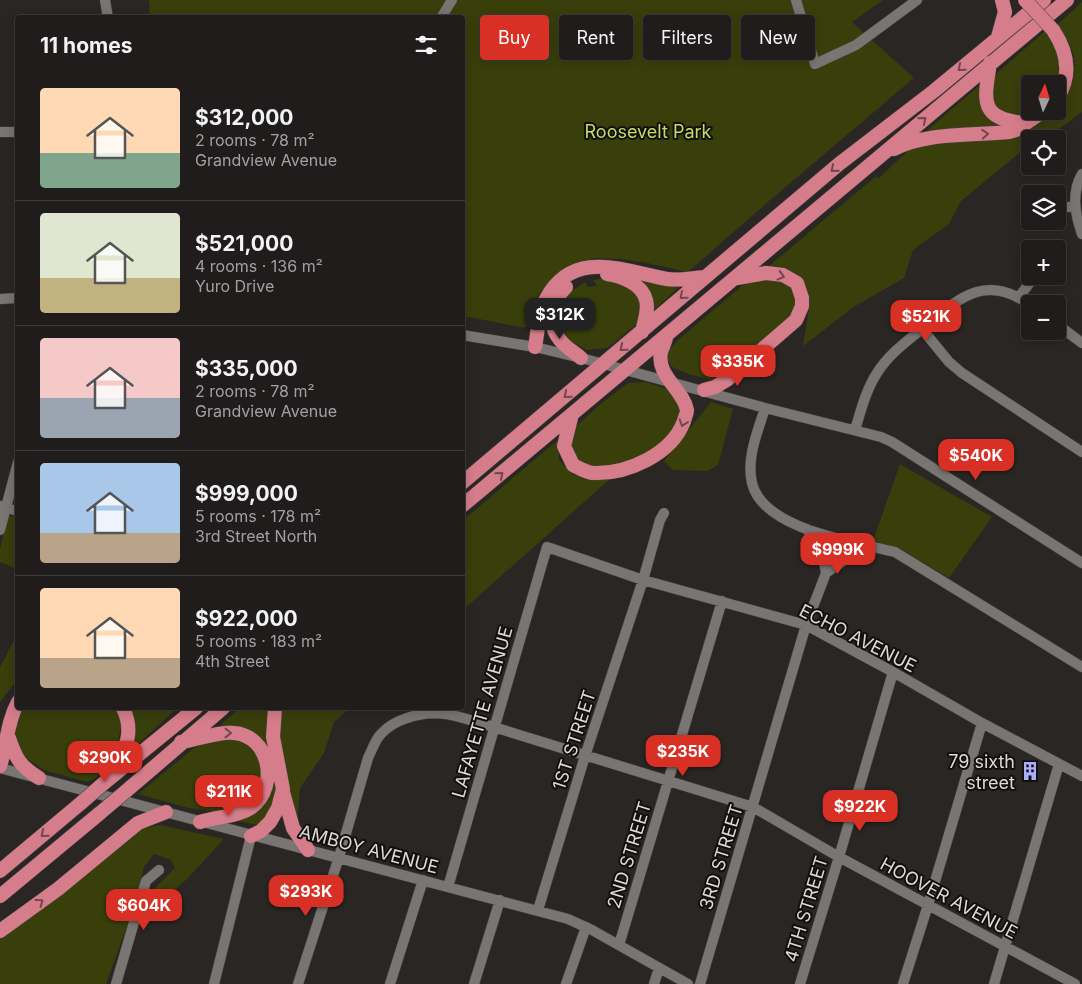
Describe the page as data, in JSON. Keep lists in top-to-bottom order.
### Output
{
  "streets": {
    "street": [
      "ECHO AVENUE",
      "LAFAYETTE AVENUE",
      "1ST STREET",
      "AMBOY AVENUE",
      "2ND STREET",
      "3RD STREET",
      "HOOVER AVENUE",
      "4TH STREET"
    ]
  },
  "crossings": [
    ["ECHO AVENUE", "LAFAYETTE AVENUE"],
    ["ECHO AVENUE", "1ST STREET"],
    ["ECHO AVENUE", "2ND STREET"],
    ["ECHO AVENUE", "3RD STREET"],
    ["ECHO AVENUE", "4TH STREET"],
    ["LAFAYETTE AVENUE", "AMBOY AVENUE"],
    ["LAFAYETTE AVENUE", "HOOVER AVENUE"],
    ["1ST STREET", "AMBOY AVENUE"],
    ["1ST STREET", "HOOVER AVENUE"],
    ["AMBOY AVENUE", "2ND STREET"],
    ["AMBOY AVENUE", "HOOVER AVENUE"],
    ["2ND STREET", "HOOVER AVENUE"],
    ["3RD STREET", "HOOVER AVENUE"],
    ["HOOVER AVENUE", "4TH STREET"]
  ],
  "parks": ["Roosevelt Park"],
  "places": {
    "building": ["79 sixth street"]
  },
  "north": "top",
  "page": {
    "chip": [
      "Buy",
      "Rent",
      "Filters",
      "New"
    ],
    "heading": "11 homes",
    "map_buttons": ["+", "−"],
    "list": [
      {
        "name": "$312,000",
        "note": "2 rooms · 78 m² · Grandview Avenue"
      },
      {
        "name": "$521,000",
        "note": "4 rooms · 136 m² · Yuro Drive"
      },
      {
        "name": "$335,000",
        "note": "2 rooms · 78 m² · Grandview Avenue"
      },
      {
        "name": "$999,000",
        "note": "5 rooms · 178 m² · 3rd Street North"
      },
      {
        "name": "$922,000",
        "note": "5 rooms · 183 m² · 4th Street"
      }
    ],
    "price": [
      "$312K",
      "$521K",
      "$335K",
      "$540K",
      "$999K",
      "$235K",
      "$290K",
      "$211K",
      "$922K",
      "$293K",
      "$604K"
    ]
  }
}
